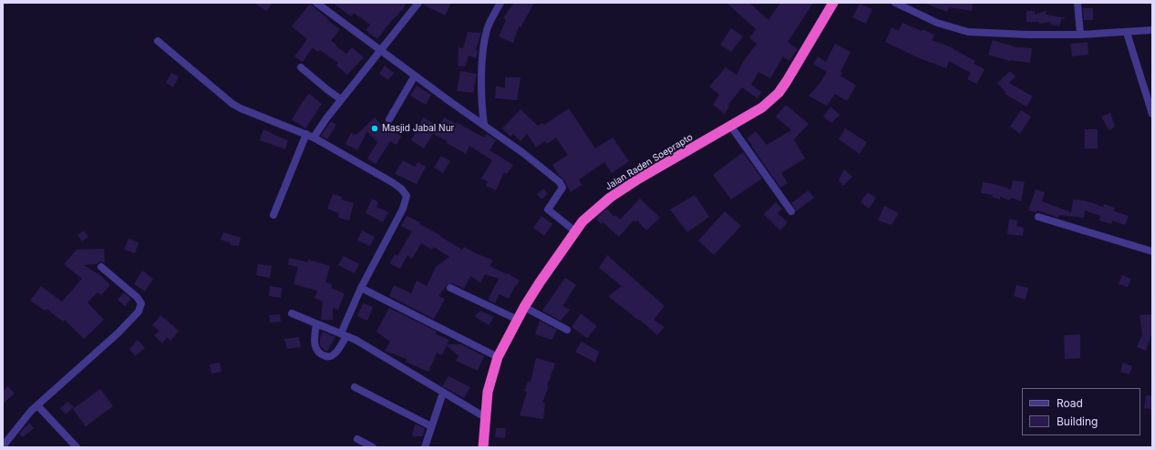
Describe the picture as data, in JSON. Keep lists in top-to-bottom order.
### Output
{
  "streets": {
    "highway": ["Jalan Raden Soeprapto"]
  },
  "places": ["Masjid Jabal Nur"],
  "legend": ["Road", "Building"]
}
